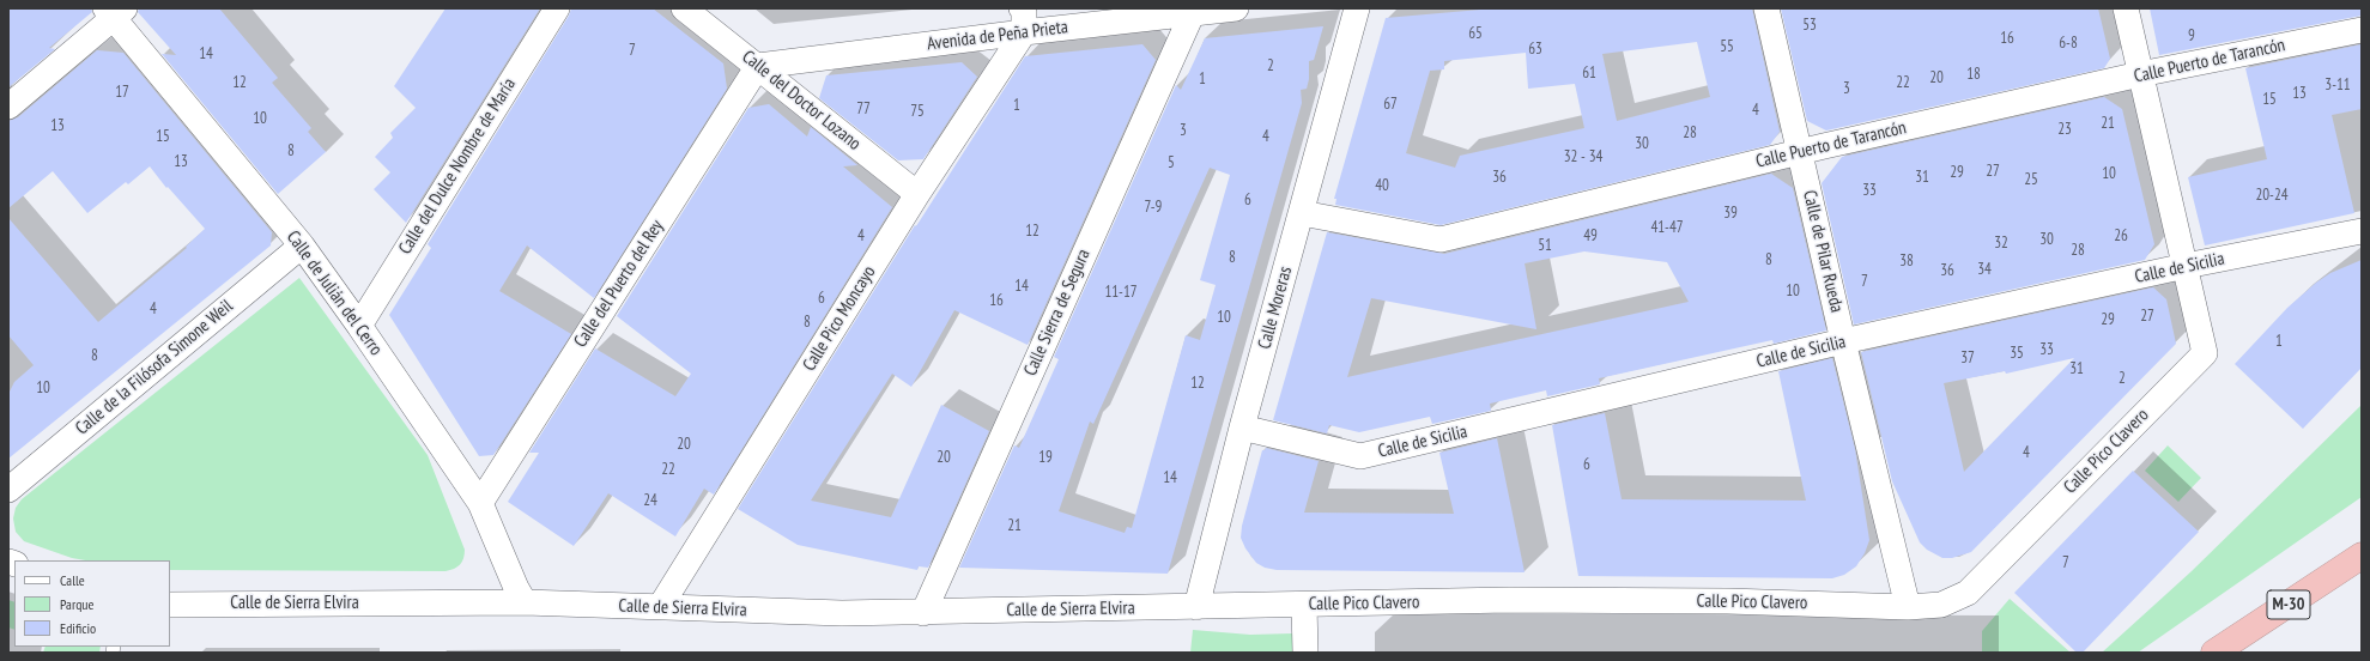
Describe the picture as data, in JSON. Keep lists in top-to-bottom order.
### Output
{
  "streets": {
    "highway": ["M-30"],
    "street": [
      "Avenida de Peña Prieta",
      "Calle Puerto de Tarancón",
      "Calle del Doctor Lozano",
      "Calle del Dulce Nombre de María",
      "Calle de Pilar Rueda",
      "Calle de Sicilia",
      "Calle del Puerto del Rey",
      "Calle de Julián del Cerro",
      "Calle Moreras",
      "Calle Sierra de Segura",
      "Calle Pico Moncayo",
      "Calle de la Filósofa Simone Weil",
      "Calle Pico Clavero",
      "Calle de Sierra Elvira"
    ]
  },
  "crossings": [
    ["Avenida de Peña Prieta", "Calle del Doctor Lozano"],
    ["Avenida de Peña Prieta", "Calle del Puerto del Rey"],
    ["Avenida de Peña Prieta", "Calle Sierra de Segura"],
    ["Avenida de Peña Prieta", "Calle Pico Moncayo"],
    ["Calle Puerto de Tarancón", "Calle de Pilar Rueda"],
    ["Calle Puerto de Tarancón", "Calle Moreras"],
    ["Calle del Doctor Lozano", "Calle del Puerto del Rey"],
    ["Calle del Doctor Lozano", "Calle Pico Moncayo"],
    ["Calle del Dulce Nombre de María", "Calle de Julián del Cerro"],
    ["Calle de Pilar Rueda", "Calle de Sicilia"],
    ["Calle de Pilar Rueda", "Calle Pico Clavero"],
    ["Calle de Sicilia", "Calle Moreras"],
    ["Calle de Sicilia", "Calle Pico Clavero"],
    ["Calle del Puerto del Rey", "Calle de Julián del Cerro"],
    ["Calle de Julián del Cerro", "Calle de la Filósofa Simone Weil"],
    ["Calle de Julián del Cerro", "Calle de Sierra Elvira"],
    ["Calle Moreras", "Calle Pico Clavero"],
    ["Calle Moreras", "Calle de Sierra Elvira"],
    ["Calle Sierra de Segura", "Calle de Sierra Elvira"],
    ["Calle Pico Moncayo", "Calle de Sierra Elvira"],
    ["Calle Pico Clavero", "Calle de Sierra Elvira"]
  ],
  "house_numbers": [
    "53",
    "65",
    "9",
    "16",
    "6-8",
    "55",
    "63",
    "7",
    "14",
    "2",
    "61",
    "18",
    "20",
    "1",
    "12",
    "22",
    "3-11",
    "3",
    "17",
    "13",
    "15",
    "67",
    "1",
    "77",
    "4",
    "75",
    "10",
    "21",
    "13",
    "23",
    "3",
    "28",
    "15",
    "4",
    "30",
    "8",
    "32 - 34",
    "13",
    "5",
    "27",
    "29",
    "10",
    "36",
    "31",
    "25",
    "40",
    "33",
    "20-24",
    "6",
    "7-9",
    "39",
    "41-47",
    "12",
    "4",
    "49",
    "26",
    "30",
    "32",
    "51",
    "28",
    "8",
    "8",
    "38",
    "34",
    "36",
    "7",
    "14",
    "10",
    "11-17",
    "6",
    "16",
    "4",
    "27",
    "10",
    "29",
    "8",
    "1",
    "33",
    "35",
    "8",
    "37",
    "31",
    "2",
    "12",
    "10",
    "20",
    "4",
    "20",
    "19",
    "6",
    "22",
    "14",
    "24",
    "21",
    "7"
  ],
  "legend": ["Calle", "Parque", "Edificio"]
}
